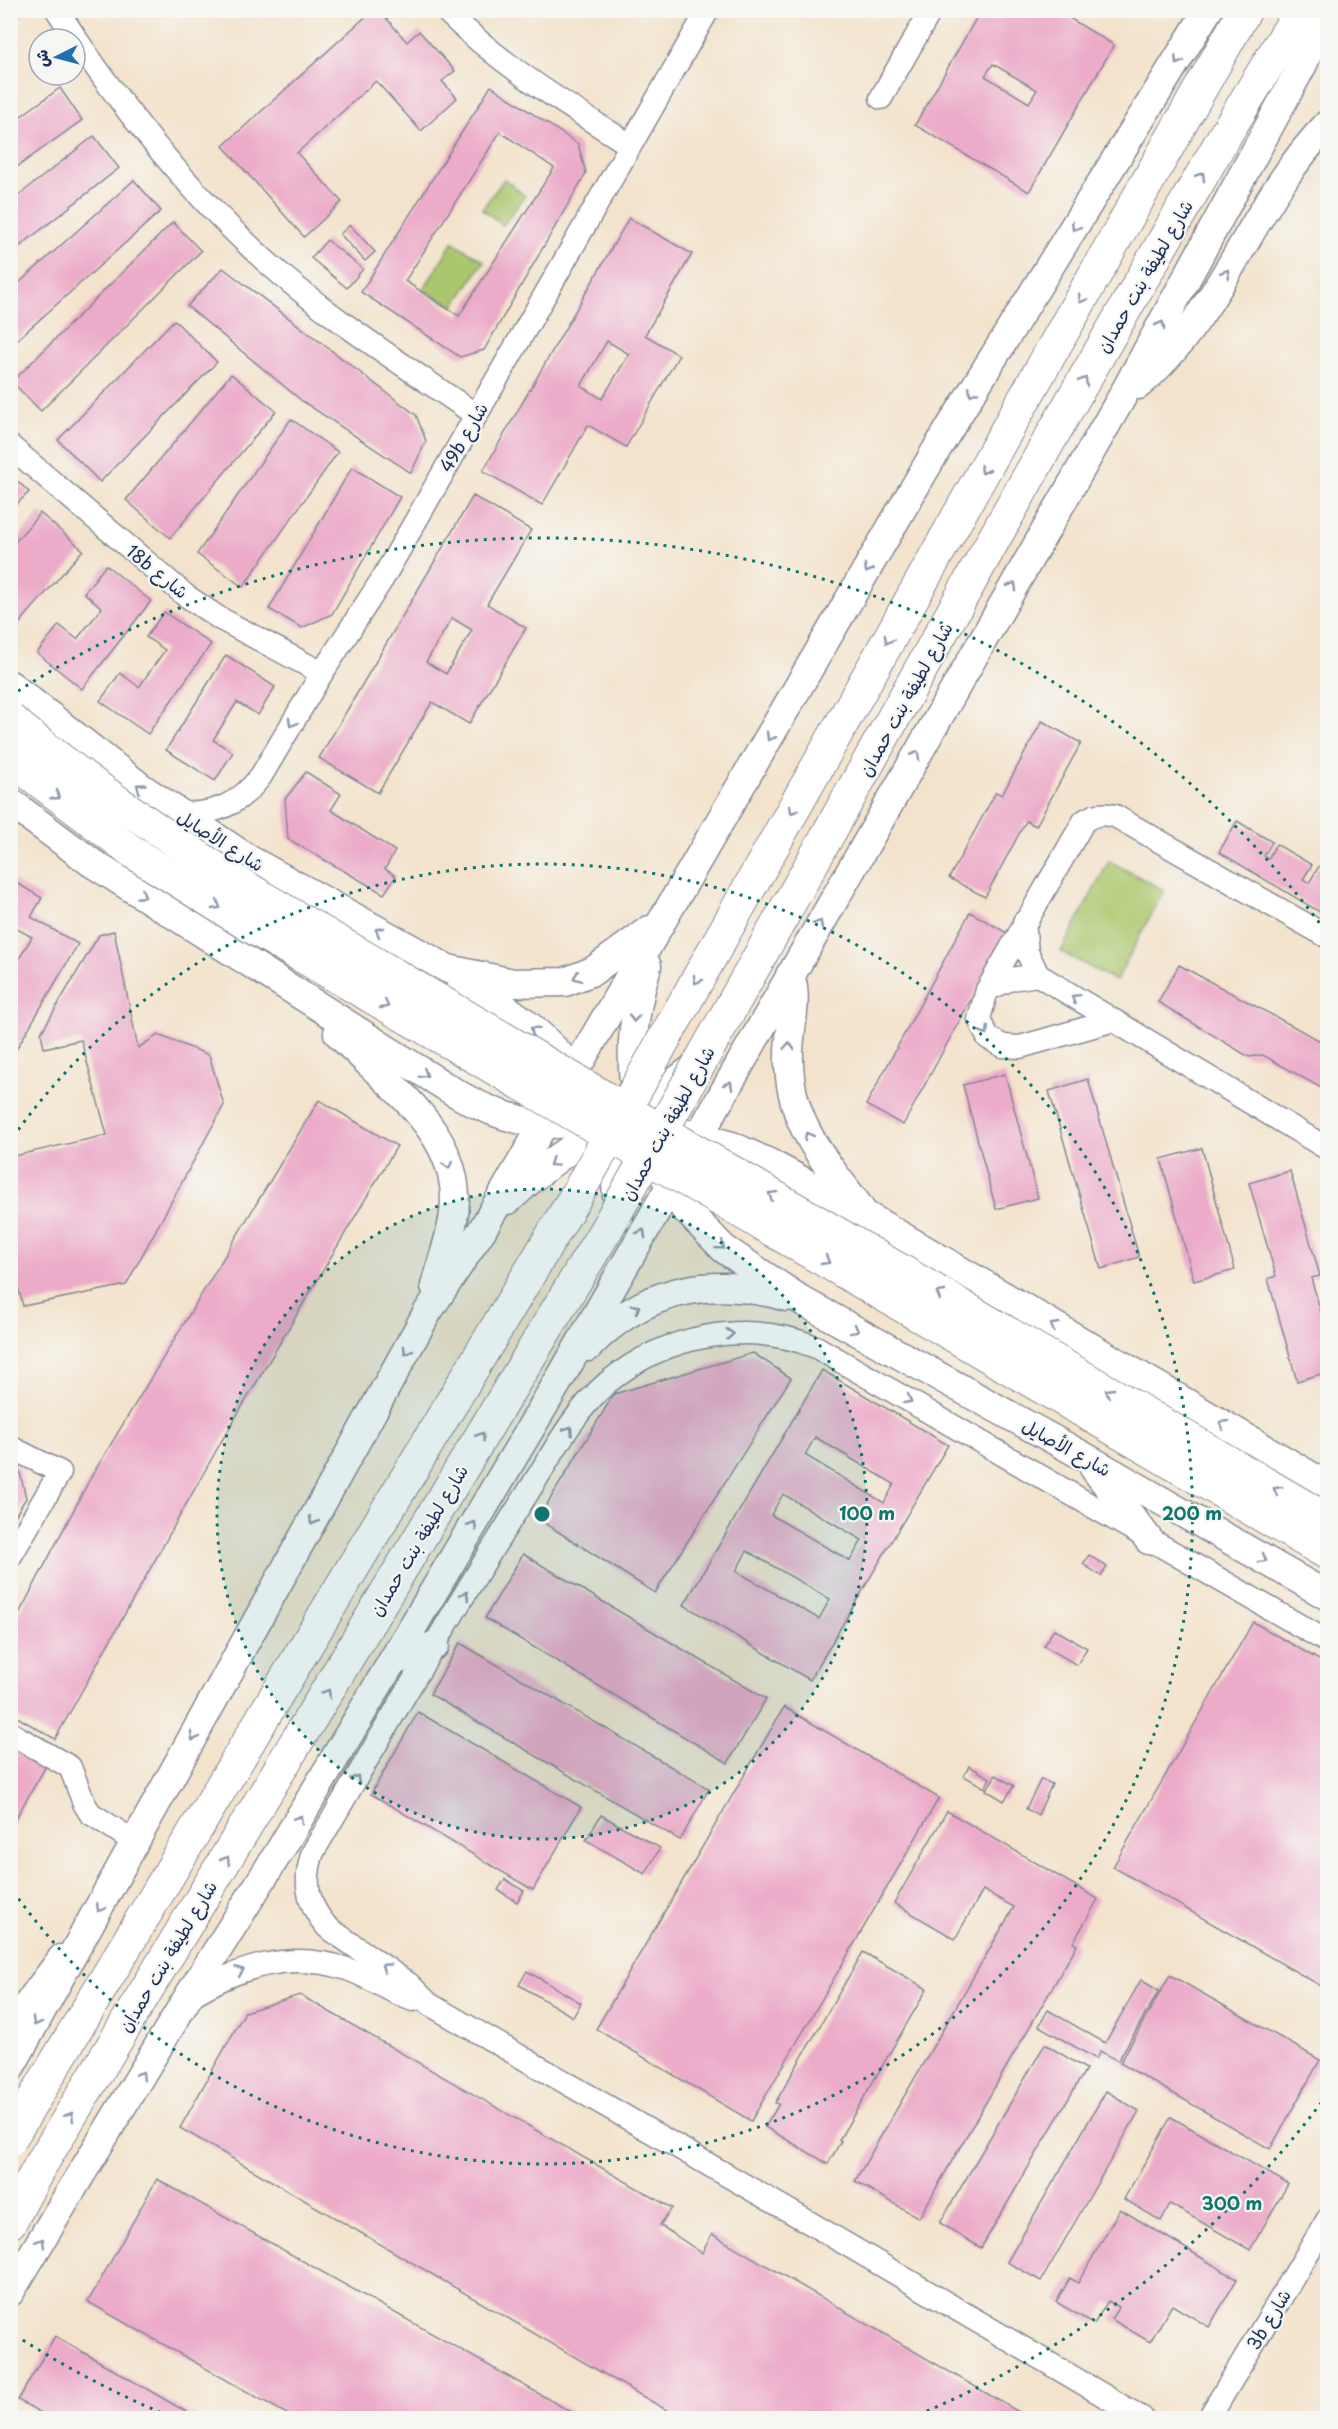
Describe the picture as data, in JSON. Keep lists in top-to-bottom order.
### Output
{
  "streets": {
    "main road": ["شارع لطيفة بنت حمدان"],
    "street": [
      "49b شارع",
      "18b شارع",
      "شارع الأصايل",
      "3b شارع"
    ]
  },
  "crossings": [
    ["49b شارع", "18b شارع"],
    ["49b شارع", "شارع الأصايل"]
  ],
  "north": "left",
  "rings": ["100 m", "200 m", "300 m"]
}
